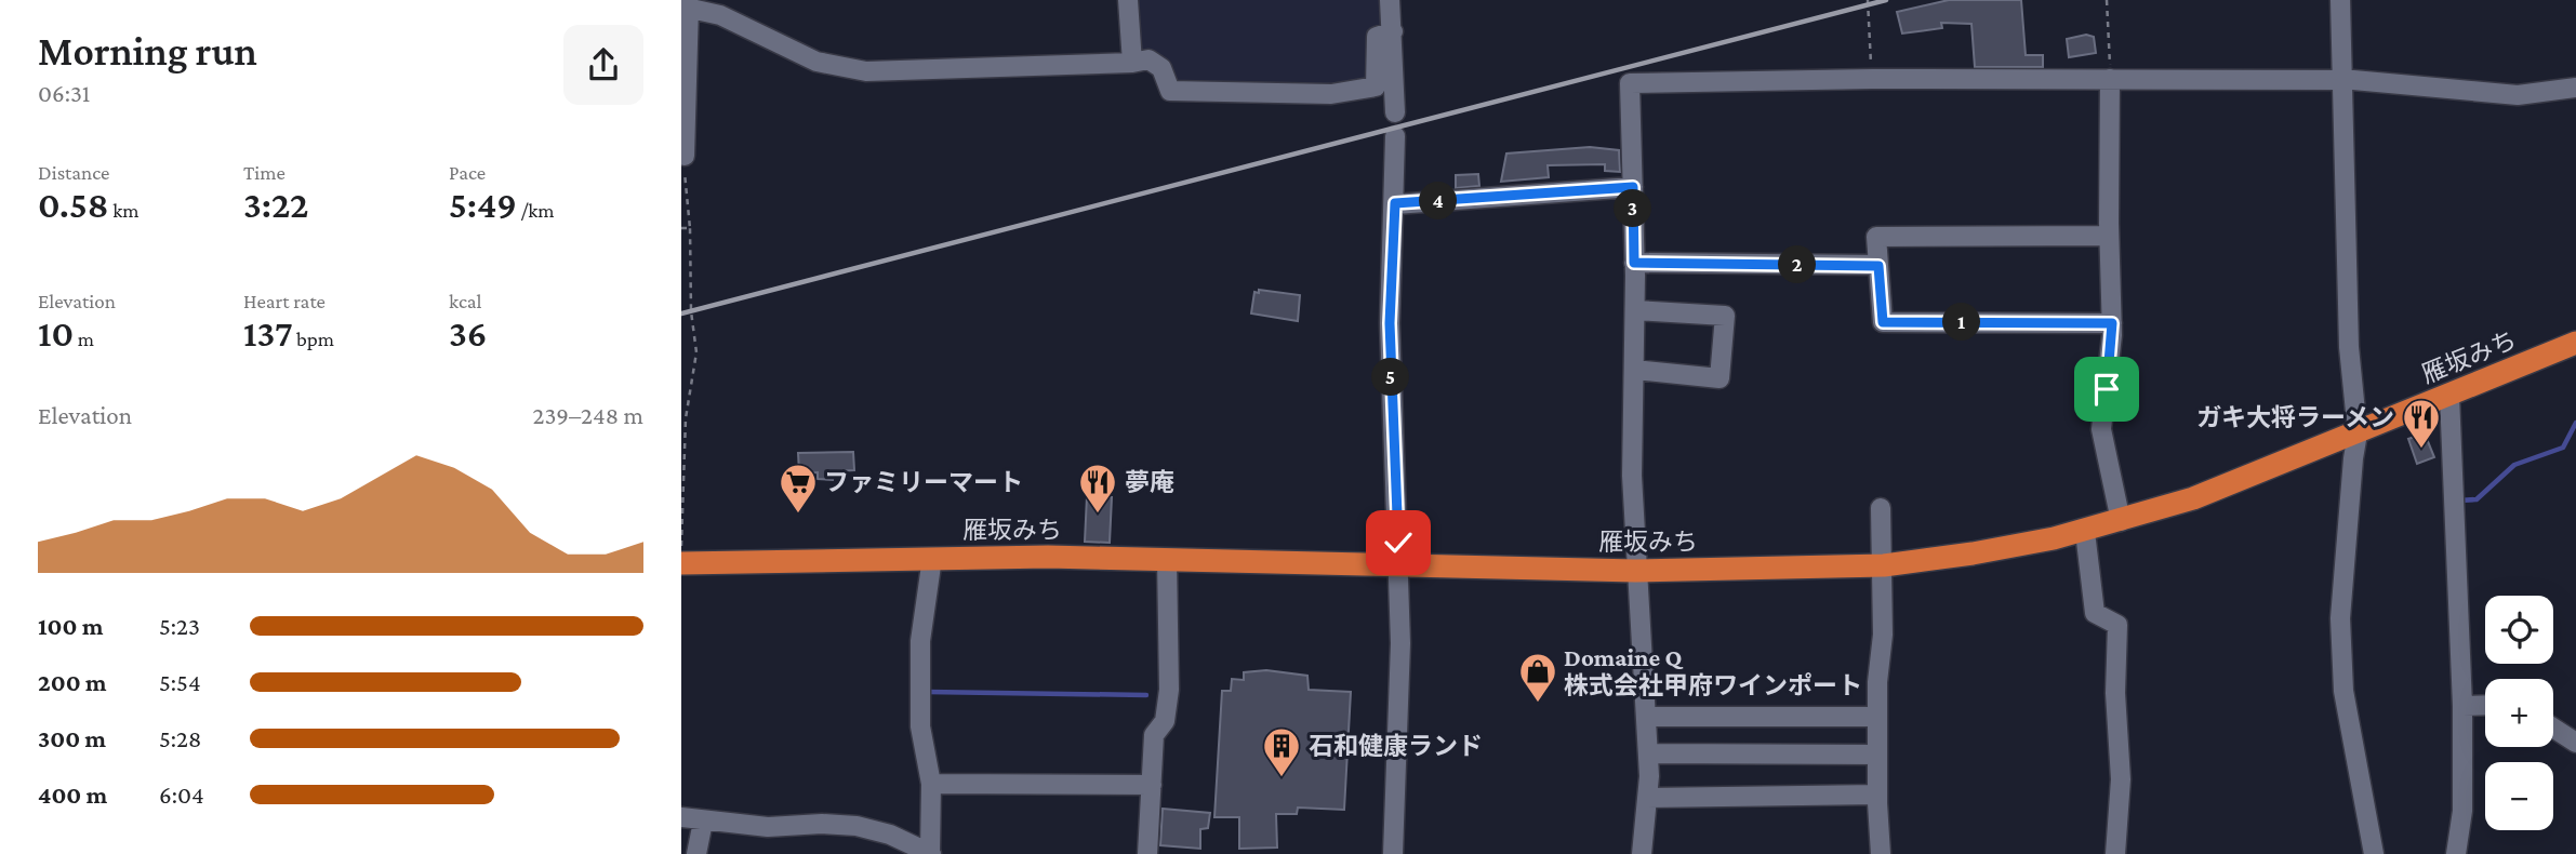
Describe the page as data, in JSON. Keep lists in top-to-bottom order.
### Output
{
  "streets": {
    "highway": ["雁坂みち"]
  },
  "places": {
    "restaurant": ["ガキ大将ラーメン", "夢庵"],
    "supermarket": ["ファミリーマート"],
    "shop": ["Domaine Q 株式会社甲府ワインポート"],
    "building": ["石和健康ランド"]
  },
  "page": {
    "heading": ["Morning run", "06:31"],
    "stats": [
      ["Distance", "0.58 km"],
      ["Time", "3:22"],
      ["Pace", "5:49 /km"],
      ["Elevation", "10 m"],
      ["Heart rate", "137 bpm"],
      ["kcal", "36"]
    ],
    "pins": [
      "4",
      "3",
      "2",
      "1",
      "5"
    ],
    "chart": ["Elevation", "239–248 m"],
    "map_buttons": ["+", "−"],
    "list": [
      {
        "name": "100 m",
        "note": "5:23"
      },
      {
        "name": "200 m",
        "note": "5:54"
      },
      {
        "name": "300 m",
        "note": "5:28"
      },
      {
        "name": "400 m",
        "note": "6:04"
      }
    ]
  }
}
